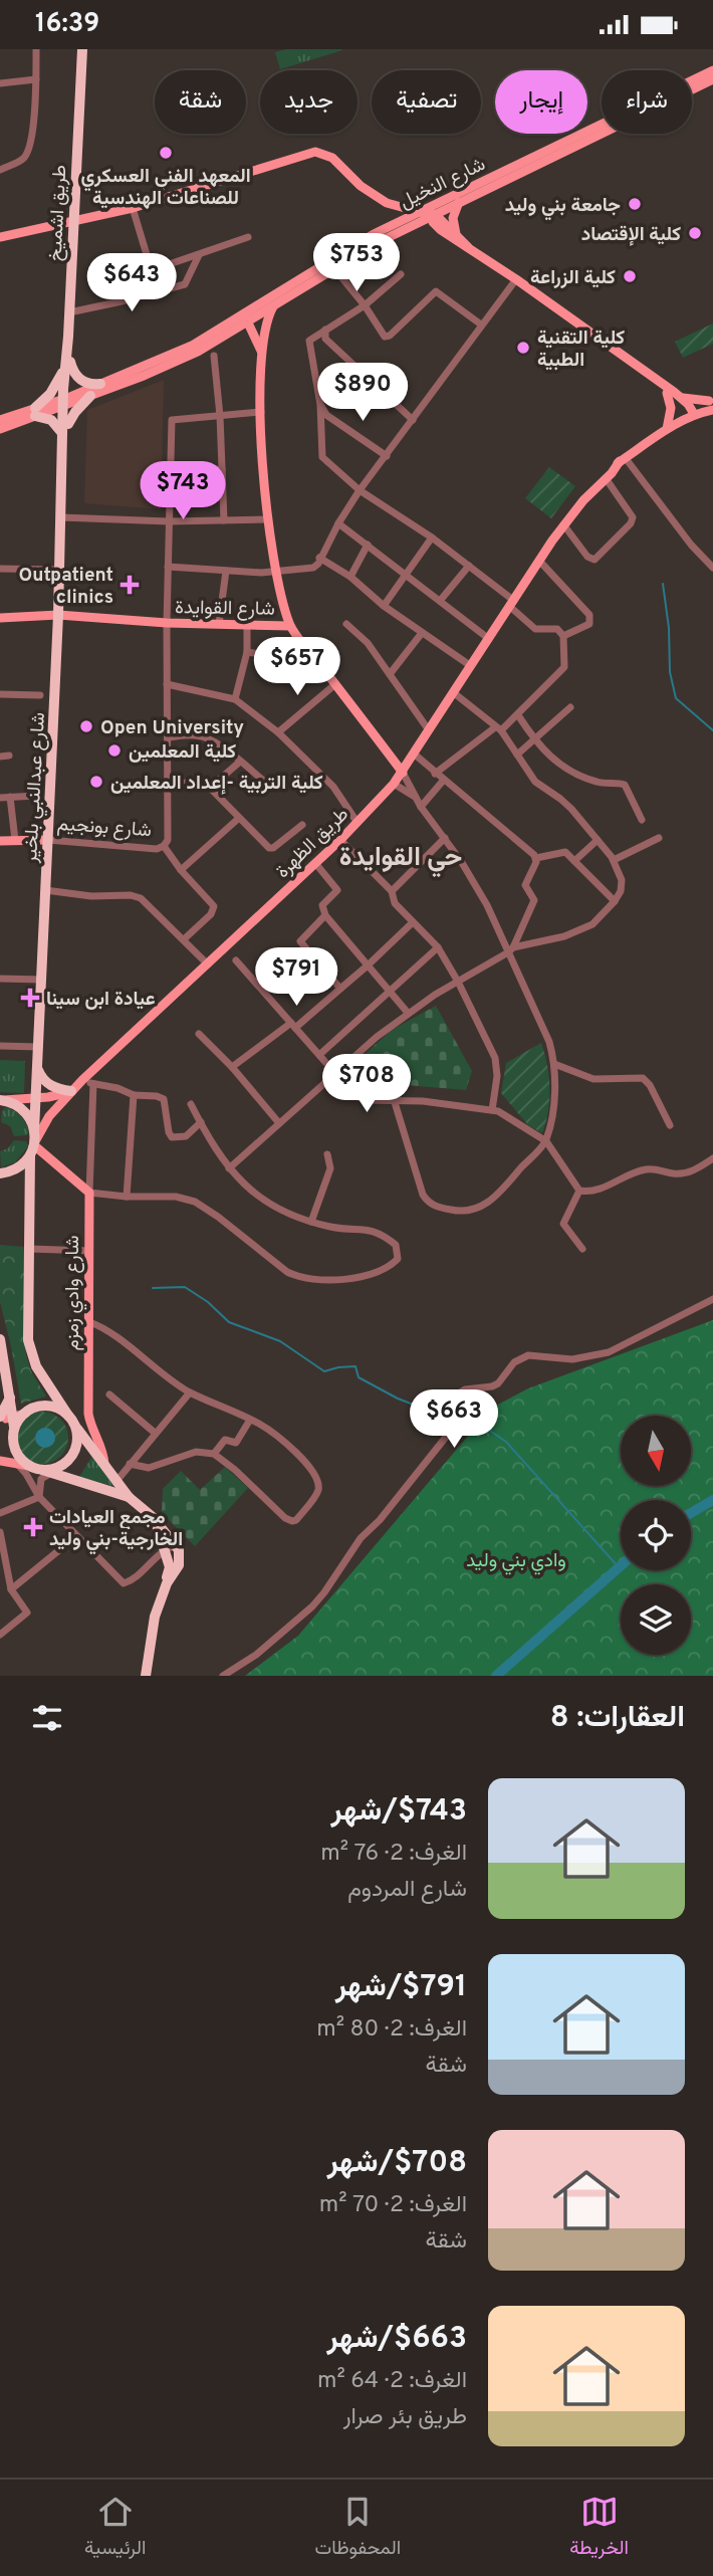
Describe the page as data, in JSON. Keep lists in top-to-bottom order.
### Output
{
  "streets": {
    "highway": ["طريق اشميخ", "شارع عبدالنبي بلخير"],
    "main road": [
      "شارع النخيل",
      "شارع القوايدة",
      "شارع بونجيم",
      "طريق الظهرة",
      "شارع وادي زمزم"
    ]
  },
  "crossings": [
    ["شارع النخيل", "طريق اشميخ"],
    ["شارع النخيل", "شارع عبدالنبي بلخير"],
    ["طريق اشميخ", "شارع عبدالنبي بلخير"],
    ["شارع القوايدة", "شارع عبدالنبي بلخير"],
    ["شارع القوايدة", "طريق الظهرة"],
    ["شارع عبدالنبي بلخير", "شارع بونجيم"],
    ["شارع عبدالنبي بلخير", "طريق الظهرة"]
  ],
  "districts": ["حي القوايدة"],
  "parks": ["وادي بني وليد"],
  "places": {
    "other": [
      "المعهد الفني العسكري للصناعات الهندسية",
      "جامعة بني وليد",
      "كلية الإقتصاد",
      "كلية الزراعة",
      "كلية التقنية الطبية",
      "Open University",
      "كلية المعلمين",
      "كلية التربية -إعداد المعلمين"
    ],
    "health": ["Outpatient clinics", "عيادة ابن سينا", "مجمع العيادات الخارجية-بني وليد"]
  },
  "north": "bottom",
  "page": {
    "status": "16:39",
    "chip": [
      "شراء",
      "إيجار",
      "تصفية",
      "جديد",
      "شقة"
    ],
    "price": [
      "$753",
      "$643",
      "$890",
      "$743",
      "$657",
      "$791",
      "$708",
      "$663"
    ],
    "heading": "العقارات: 8",
    "list": [
      {
        "name": "$743/شهر",
        "note": "الغرف: 2 · 76 m² · شارع المردوم"
      },
      {
        "name": "$791/شهر",
        "note": "الغرف: 2 · 80 m² · شقة"
      },
      {
        "name": "$708/شهر",
        "note": "الغرف: 2 · 70 m² · شقة"
      },
      {
        "name": "$663/شهر",
        "note": "الغرف: 2 · 64 m² · طريق بئر صرار"
      }
    ],
    "tabs": ["الخريطة", "المحفوظات", "الرئيسية"]
  }
}
